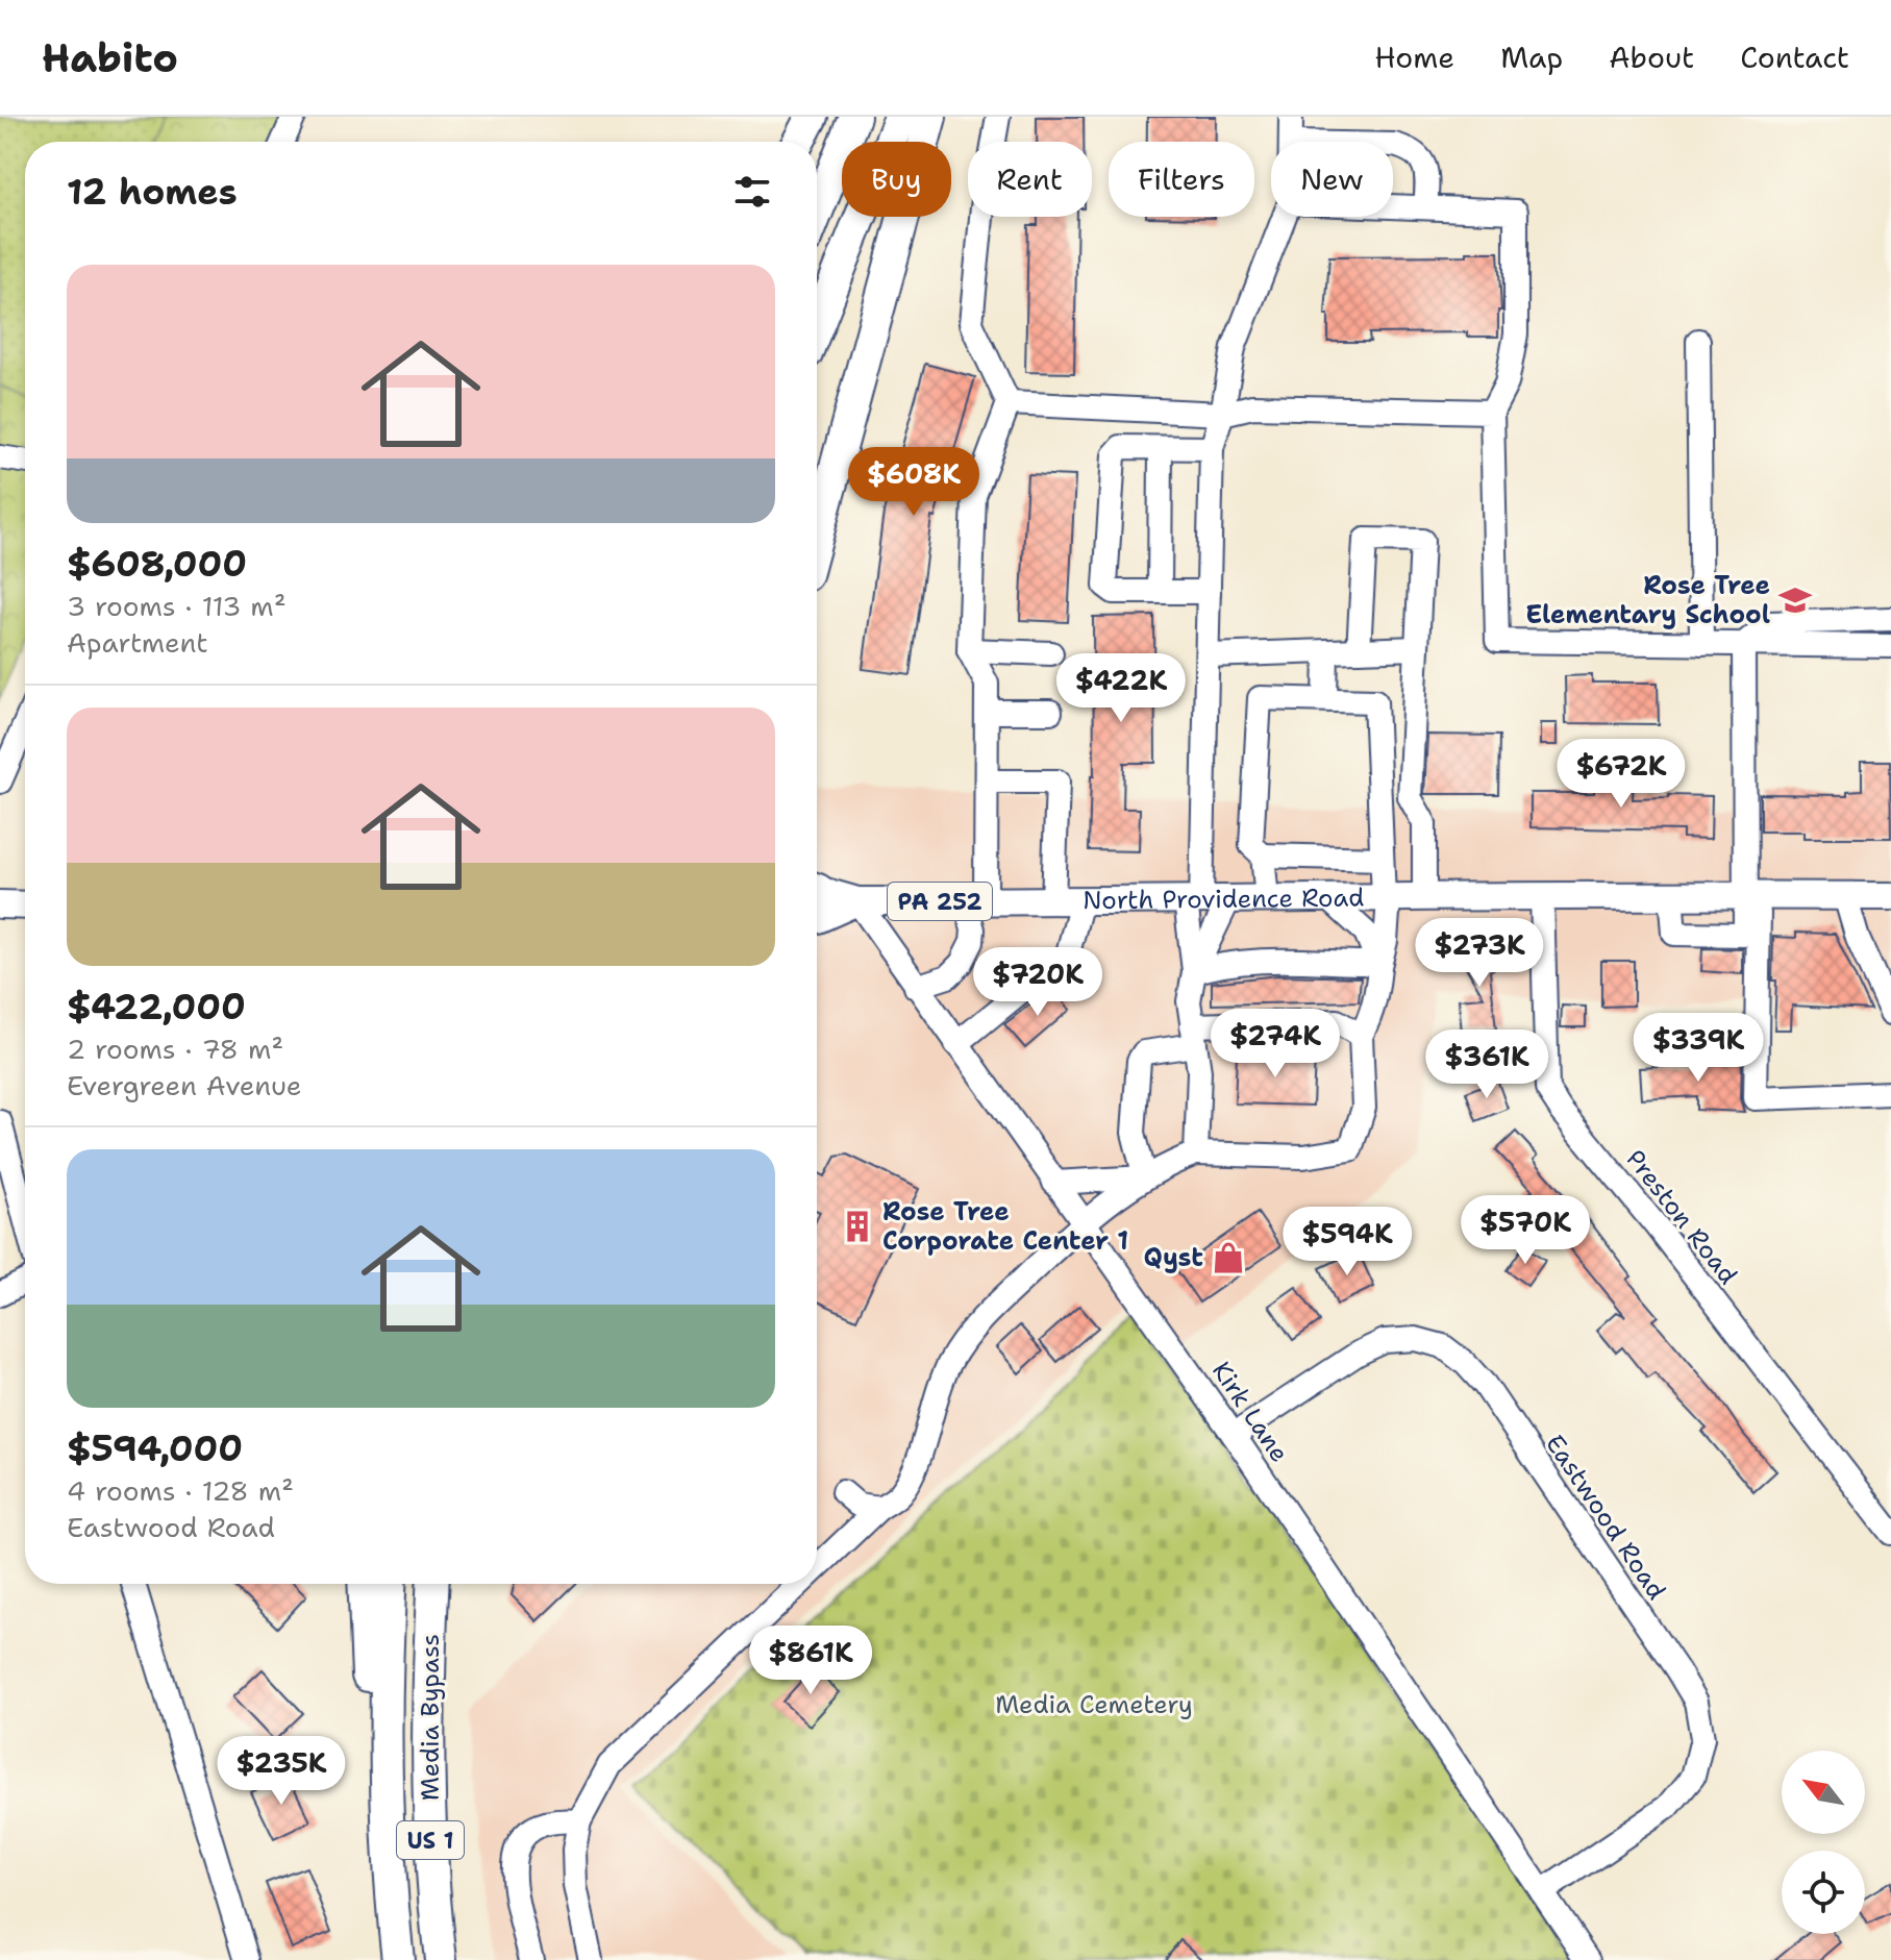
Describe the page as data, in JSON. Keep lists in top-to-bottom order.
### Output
{
  "streets": {
    "highway": ["Media Bypass", "US 1"],
    "main road": ["North Providence Road", "PA 252"],
    "street": ["Preston Road", "Kirk Lane", "Eastwood Road"]
  },
  "crossings": [
    ["North Providence Road", "Preston Road"],
    ["North Providence Road", "Kirk Lane"],
    ["Kirk Lane", "Eastwood Road"]
  ],
  "parks": ["Media Cemetery"],
  "places": {
    "school or university": ["Rose Tree Elementary School"],
    "building": ["Rose Tree Corporate Center 1"],
    "shop": ["Qyst"]
  },
  "north": "top left",
  "page": {
    "header": "Habito",
    "nav": [
      "Home",
      "Map",
      "About",
      "Contact"
    ],
    "chip": [
      "Buy",
      "Rent",
      "Filters",
      "New"
    ],
    "heading": "12 homes",
    "list": [
      {
        "name": "$608,000",
        "note": "3 rooms · 113 m² · Apartment"
      },
      {
        "name": "$422,000",
        "note": "2 rooms · 78 m² · Evergreen Avenue"
      },
      {
        "name": "$594,000",
        "note": "4 rooms · 128 m² · Eastwood Road"
      }
    ],
    "price": [
      "$608K",
      "$422K",
      "$672K",
      "$273K",
      "$720K",
      "$274K",
      "$339K",
      "$361K",
      "$570K",
      "$594K",
      "$861K",
      "$235K"
    ]
  }
}
